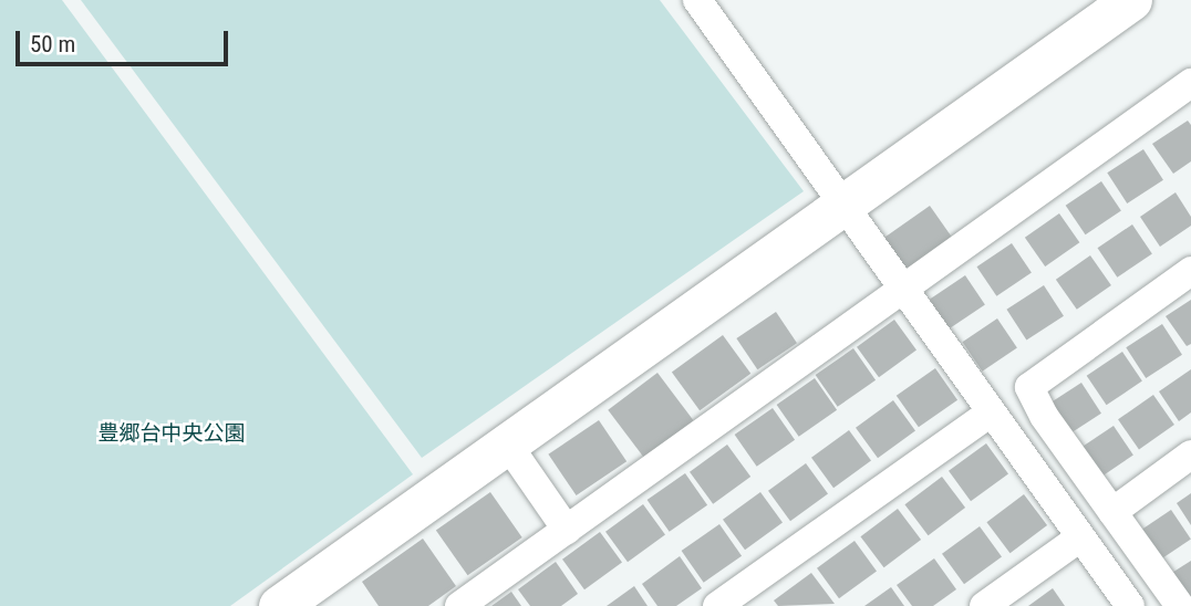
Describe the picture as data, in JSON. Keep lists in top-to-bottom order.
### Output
{
  "parks": ["豊郷台中央公園"],
  "scale_bar": "50 m"
}
